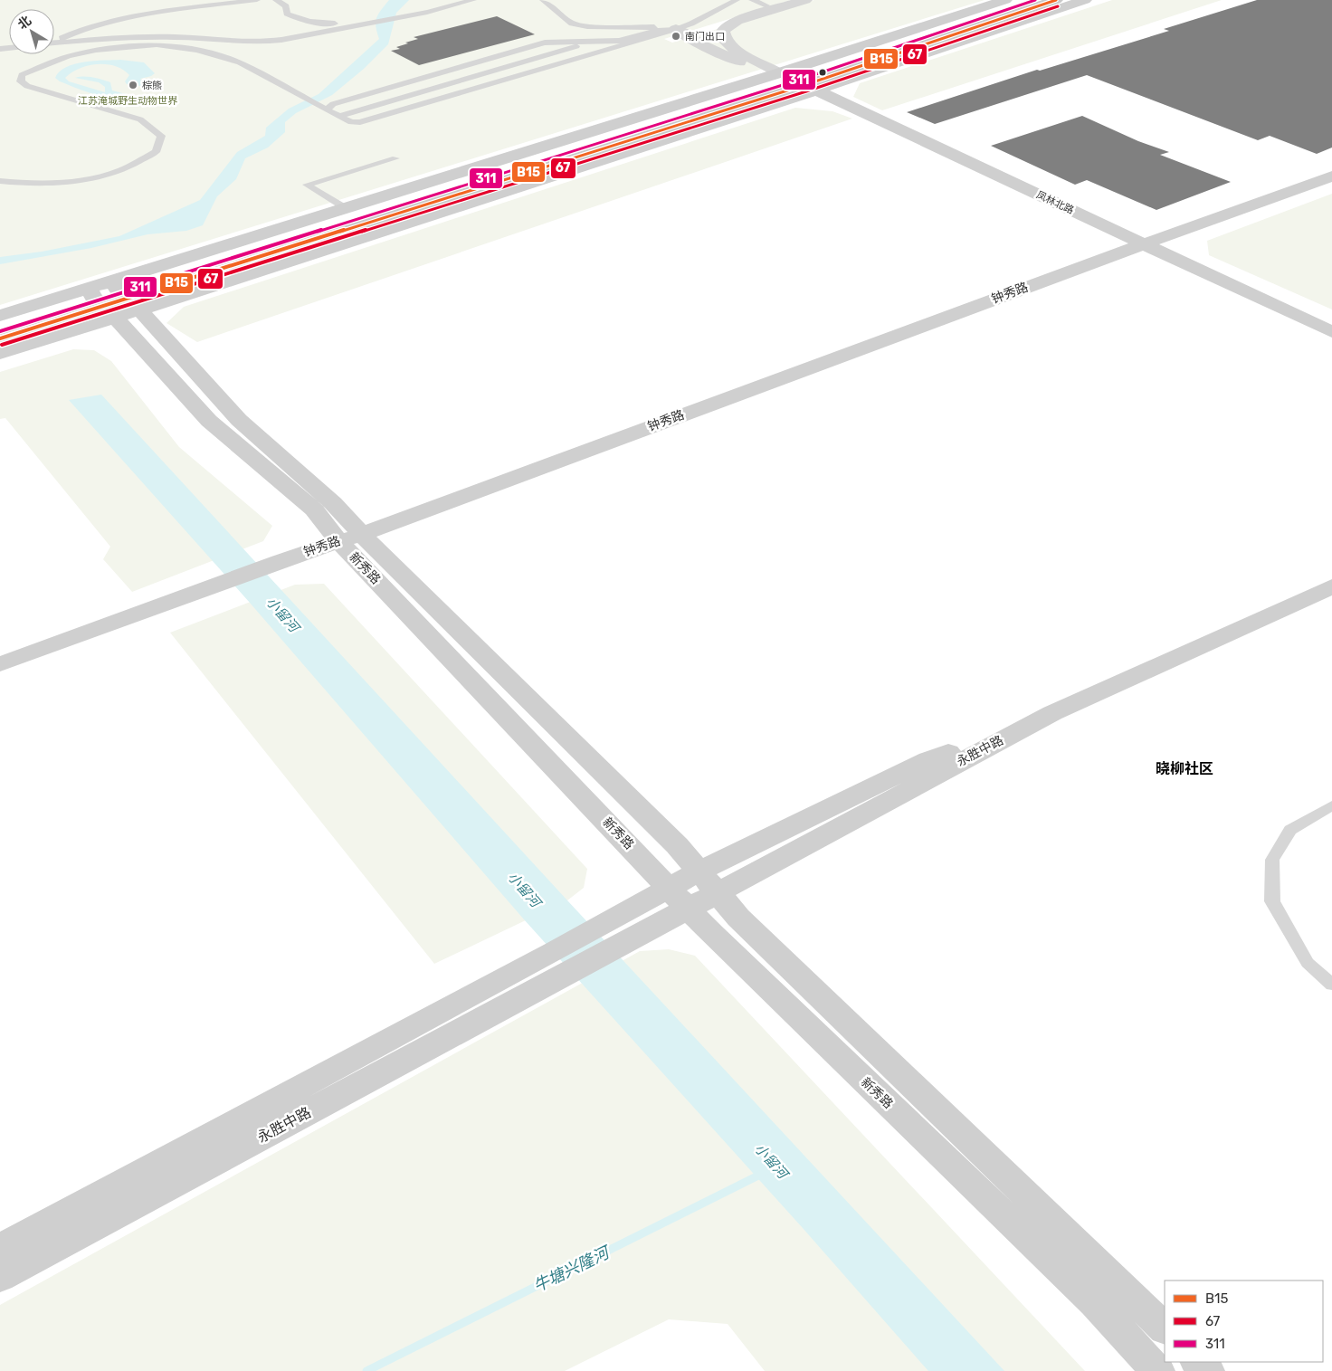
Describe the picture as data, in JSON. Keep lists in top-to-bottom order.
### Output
{
  "streets": {
    "street": [
      "凤林北路",
      "钟秀路",
      "新秀路",
      "永胜中路"
    ]
  },
  "crossings": [
    ["凤林北路", "钟秀路"],
    ["钟秀路", "新秀路"],
    ["新秀路", "永胜中路"]
  ],
  "districts": ["晓柳社区"],
  "water": ["小留河", "牛塘兴隆河"],
  "parks": ["江苏淹城野生动物世界"],
  "places": ["南门出口", "棕熊"],
  "lines": ["transit line B15", "transit line 311", "transit line 67"],
  "legend": ["B15", "67", "311"],
  "north": "top left"
}
